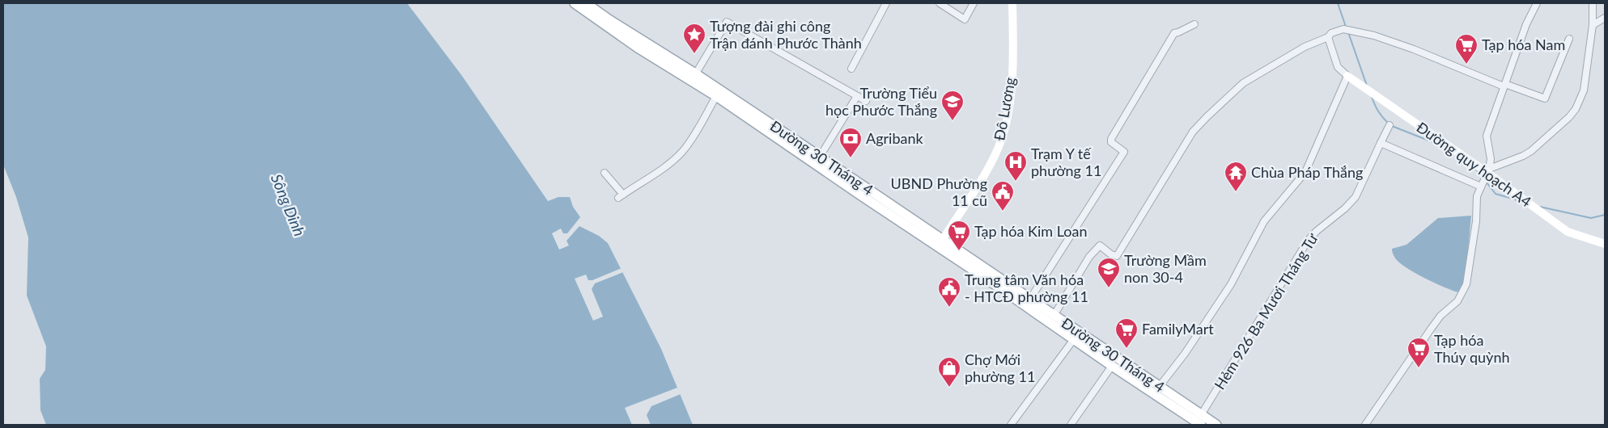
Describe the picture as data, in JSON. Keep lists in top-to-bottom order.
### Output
{
  "streets": {
    "main road": ["Đường 30 Tháng 4"],
    "street": ["Đô Lương", "Đường quy hoạch A4", "Hẻm 926 Ba Mươi Tháng Tư"]
  },
  "crossings": [
    ["Đô Lương", "Đường 30 Tháng 4"],
    ["Đường 30 Tháng 4", "Hẻm 926 Ba Mươi Tháng Tư"]
  ],
  "water": ["Sông Dinh"],
  "places": {
    "place": ["Tượng đài ghi công Trận đánh Phước Thành"],
    "supermarket": [
      "Tạp hóa Nam",
      "Tạp hóa Kim Loan",
      "FamilyMart",
      "Tạp hóa Thúy quỳnh"
    ],
    "school or university": ["Trường Tiểu học Phước Thắng", "Trường Mầm non 30-4"],
    "bank": ["Agribank"],
    "hospital": ["Trạm Y tế phường 11"],
    "temple": ["Chùa Pháp Thắng"],
    "public building": ["UBND Phường 11 cũ", "Trung tâm Văn hóa - HTCĐ phường 11"],
    "shop": ["Chợ Mới phường 11"]
  }
}
